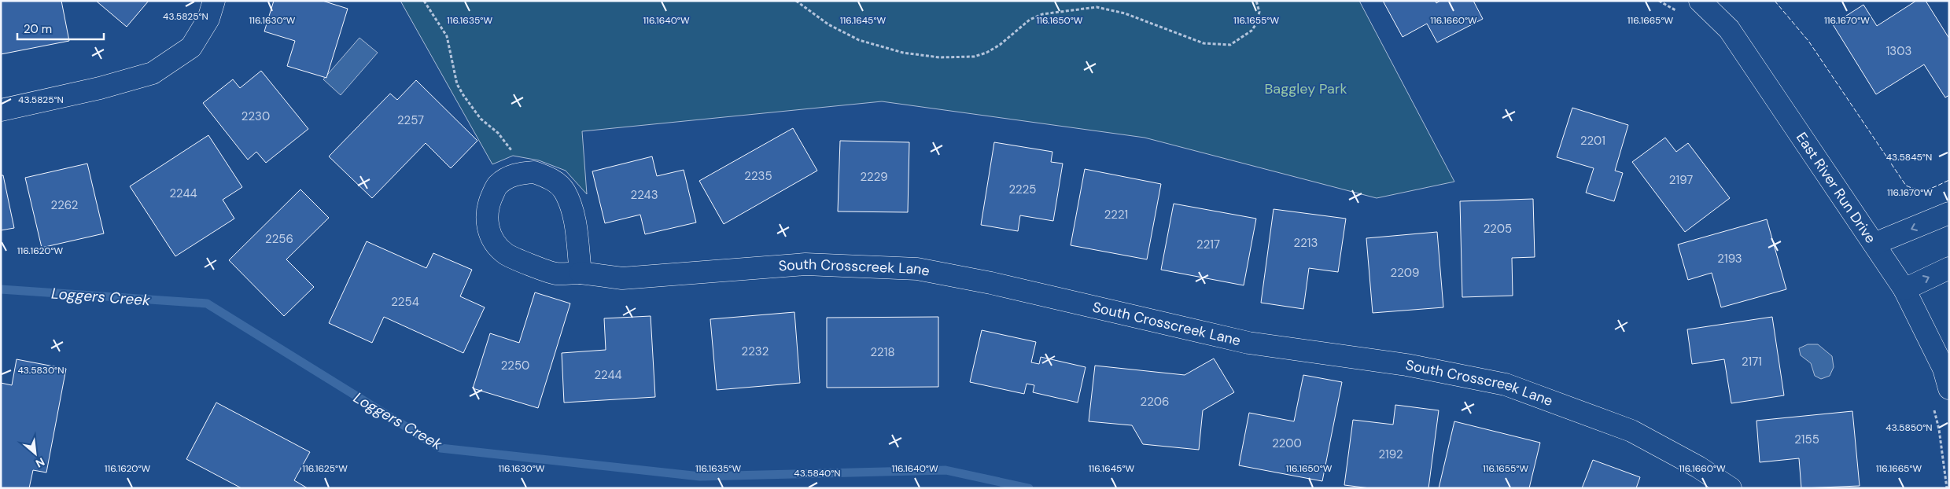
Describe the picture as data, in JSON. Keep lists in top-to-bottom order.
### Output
{
  "streets": {
    "street": ["East River Run Drive", "South Crosscreek Lane"]
  },
  "water": ["Loggers Creek"],
  "parks": ["Baggley Park"],
  "house_numbers": [
    "1303",
    "2230",
    "2257",
    "2201",
    "2235",
    "2229",
    "2197",
    "2225",
    "2244",
    "2243",
    "2262",
    "2221",
    "2205",
    "2256",
    "2213",
    "2217",
    "2193",
    "2209",
    "2254",
    "2232",
    "2218",
    "2171",
    "2250",
    "2244",
    "2206",
    "2155",
    "2200",
    "2192"
  ],
  "scale_bar": "20 m",
  "north": "bottom right",
  "coordinates": [
    "43.5825°N",
    "116.1630°W",
    "116.1640°W",
    "116.1645°W",
    "116.1650°W",
    "116.1655°W",
    "116.1660°W",
    "116.1670°W",
    "116.1635°W",
    "116.1665°W",
    "43.5845°N",
    "116.1620°W",
    "43.5830°N",
    "43.5850°N",
    "116.1625°W",
    "43.5840°N"
  ]
}
